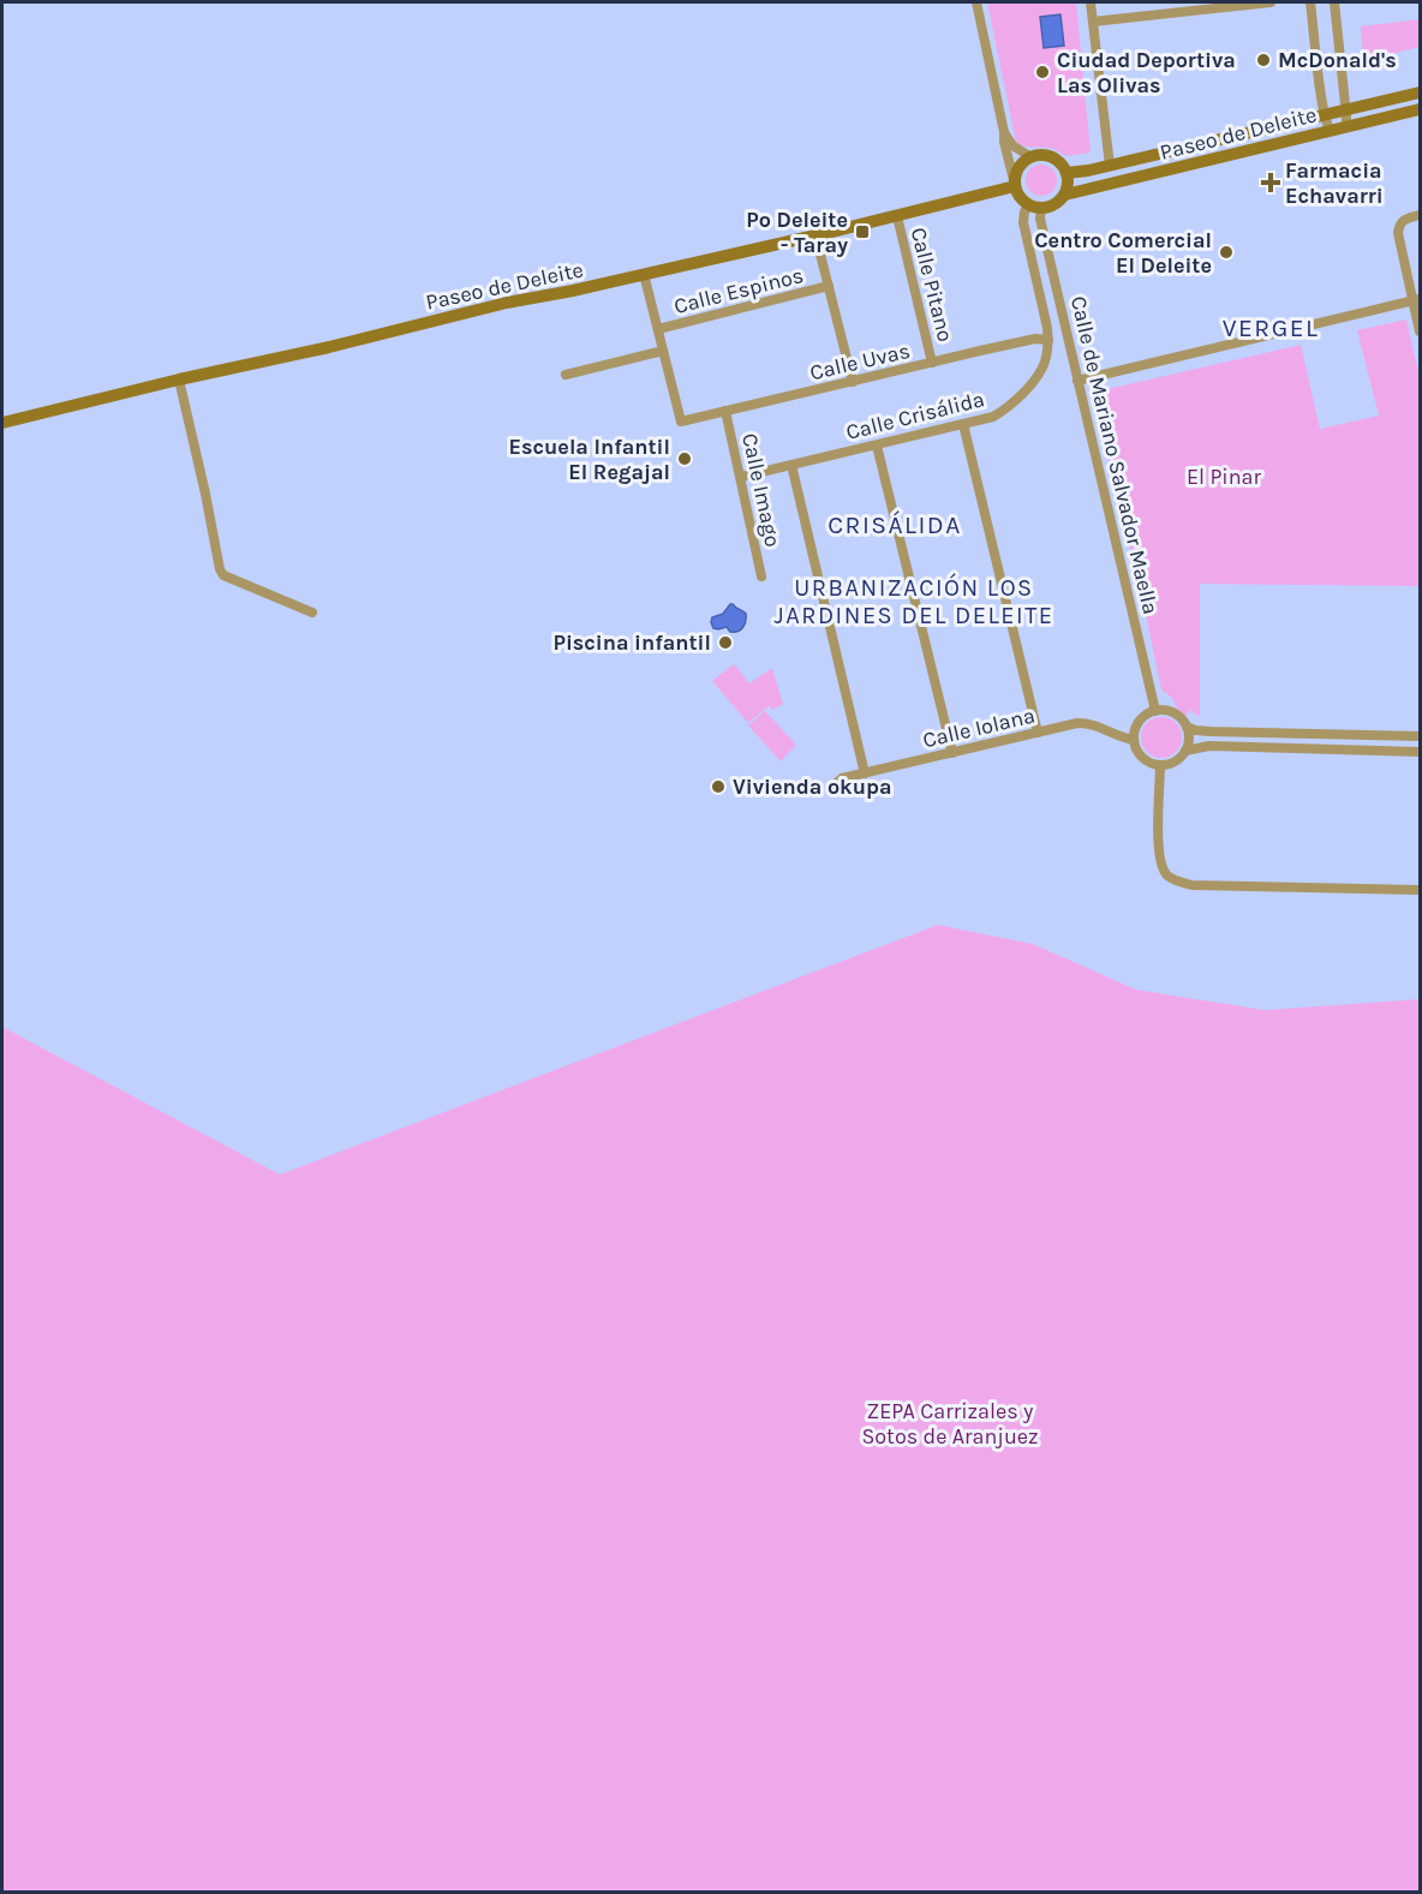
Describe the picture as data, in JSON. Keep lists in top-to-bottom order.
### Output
{
  "streets": {
    "main road": ["Paseo de Deleite"],
    "street": [
      "Calle Pitano",
      "Calle Espinos",
      "Calle Uvas",
      "Calle Crisálida",
      "Calle de Mariano Salvador Maella",
      "Calle Imago",
      "Calle Iolana"
    ]
  },
  "crossings": [
    ["Paseo de Deleite", "Calle Pitano"],
    ["Paseo de Deleite", "Calle Crisálida"],
    ["Paseo de Deleite", "Calle de Mariano Salvador Maella"],
    ["Calle Pitano", "Calle Uvas"],
    ["Calle Uvas", "Calle Crisálida"],
    ["Calle Uvas", "Calle Imago"],
    ["Calle Crisálida", "Calle de Mariano Salvador Maella"],
    ["Calle Crisálida", "Calle Imago"],
    ["Calle de Mariano Salvador Maella", "Calle Iolana"]
  ],
  "districts": ["VERGEL", "CRISÁLIDA", "URBANIZACIÓN LOS JARDINES DEL DELEITE"],
  "parks": ["El Pinar", "ZEPA Carrizales y Sotos de Aranjuez"],
  "places": {
    "other": [
      "McDonald's",
      "Ciudad Deportiva Las Olivas",
      "Centro Comercial El Deleite",
      "Escuela Infantil El Regajal",
      "Piscina infantil",
      "Vivienda okupa"
    ],
    "health": ["Farmacia Echavarri"],
    "transit": ["Pº Deleite - Taray"]
  }
}
